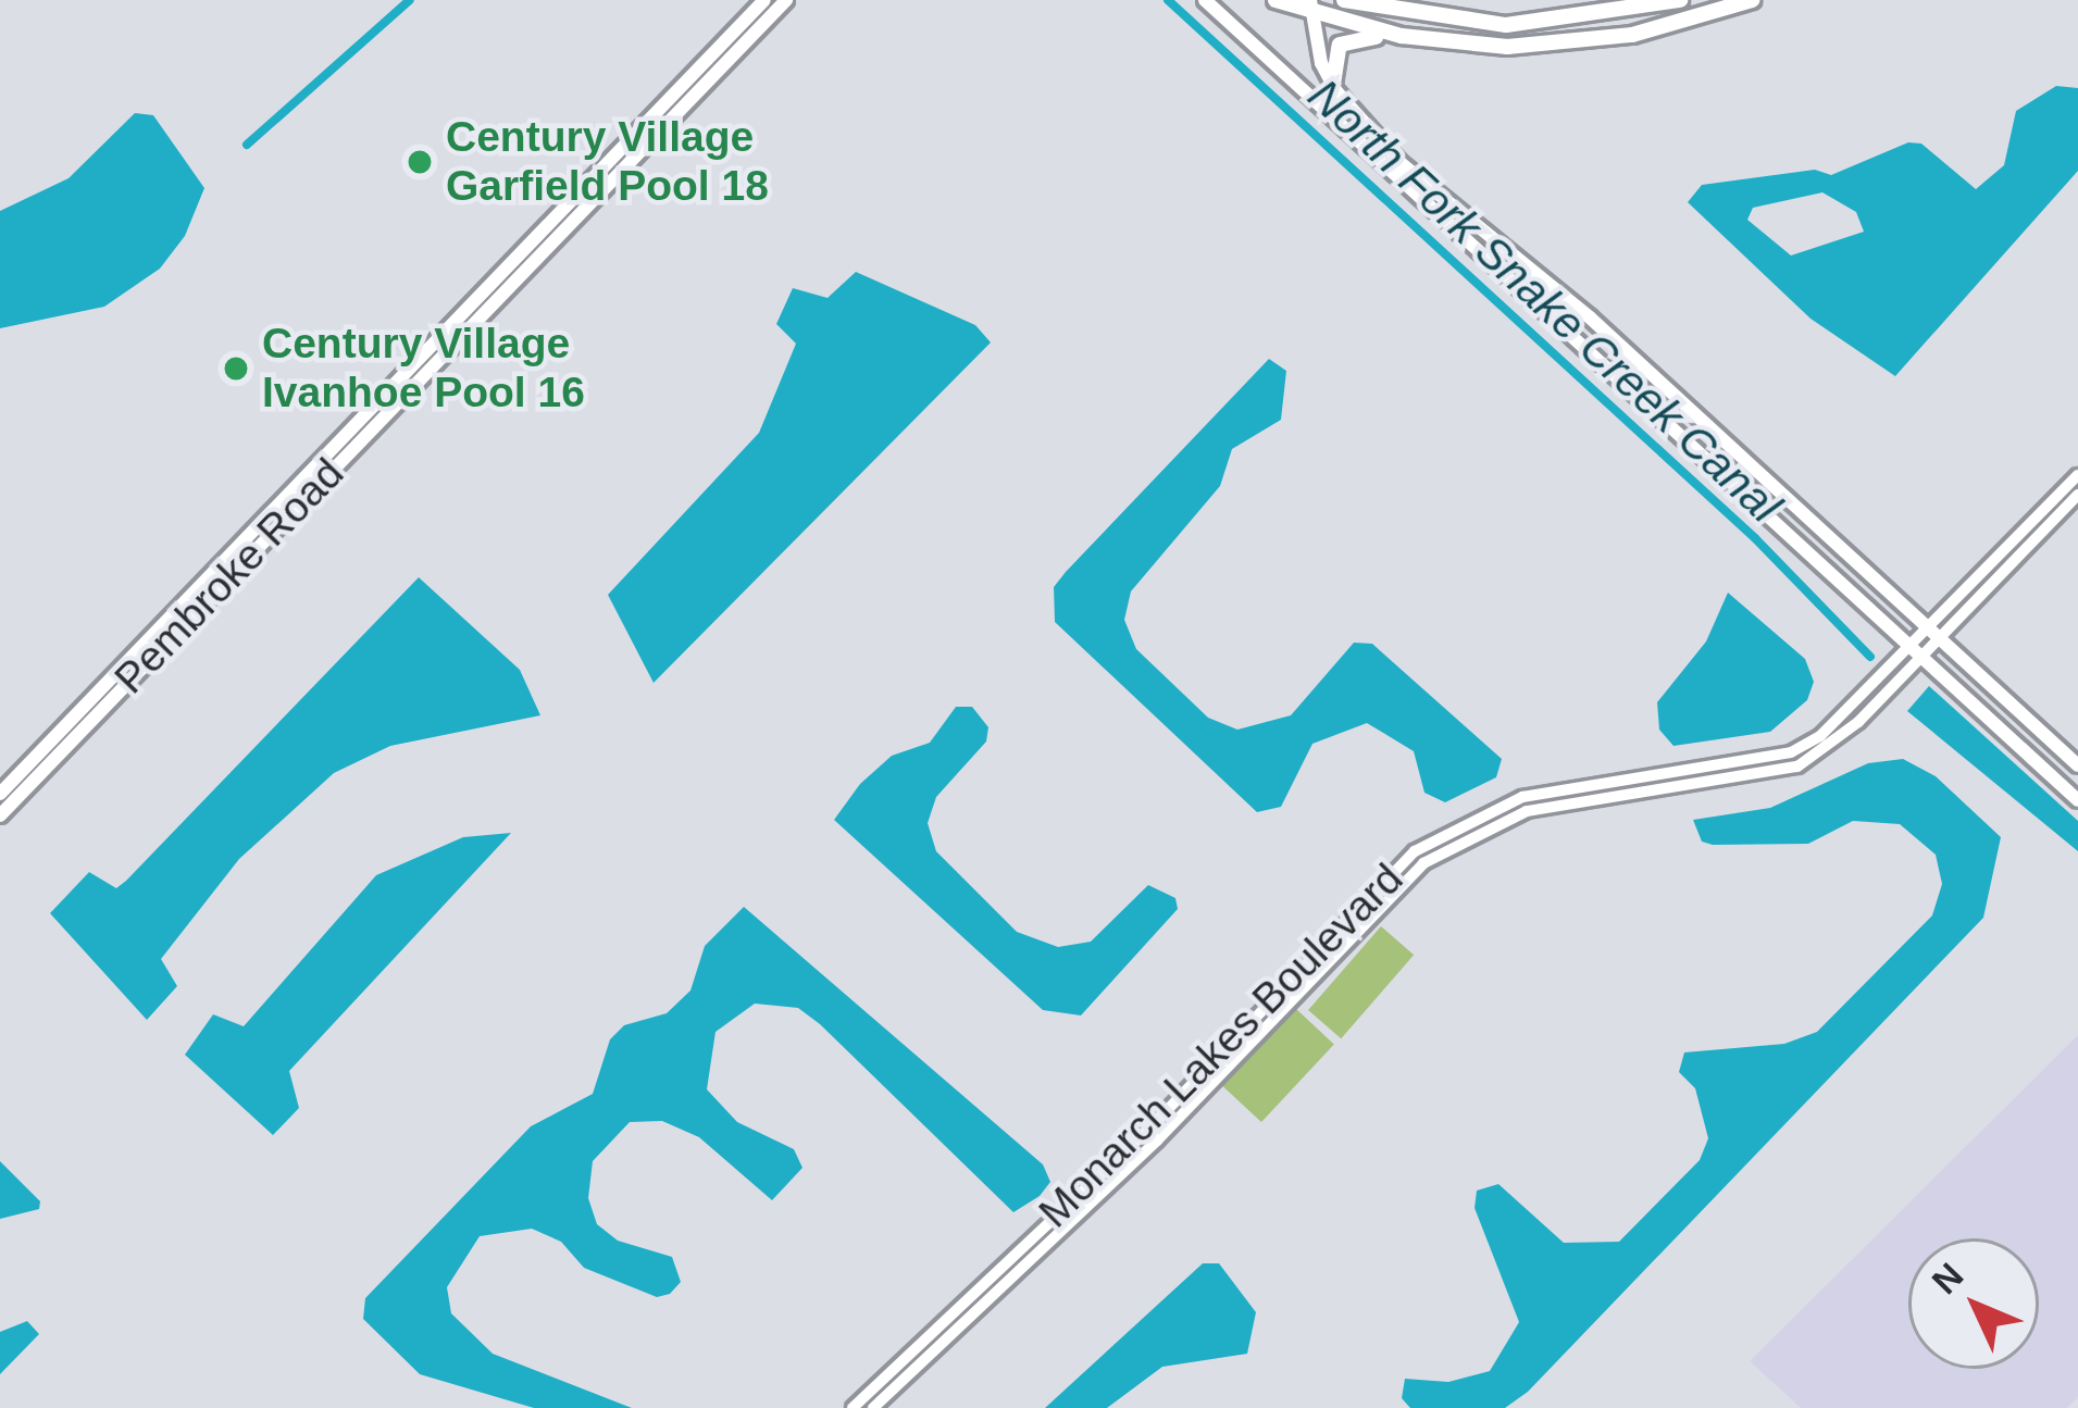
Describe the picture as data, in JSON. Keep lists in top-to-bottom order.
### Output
{
  "streets": {
    "main road": ["Pembroke Road"],
    "street": ["Monarch Lakes Boulevard"]
  },
  "water": ["North Fork Snake Creek Canal"],
  "places": ["Century Village Garfield Pool 18", "Century Village Ivanhoe Pool 16"],
  "north": "top left"
}
